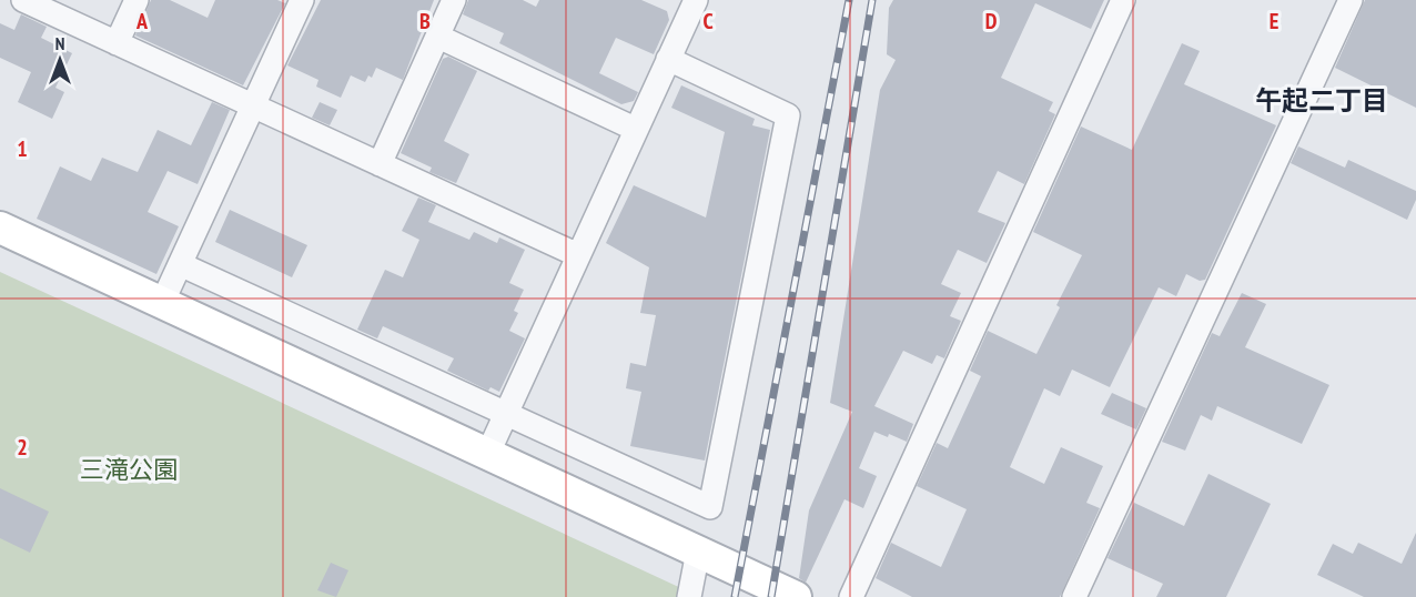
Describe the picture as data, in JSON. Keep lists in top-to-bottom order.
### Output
{
  "districts": ["午起二丁目"],
  "parks": ["三滝公園"],
  "north": "top",
  "grid": {
    "columns": [
      "A",
      "B",
      "C",
      "D",
      "E"
    ],
    "rows": ["1", "2"]
  }
}
